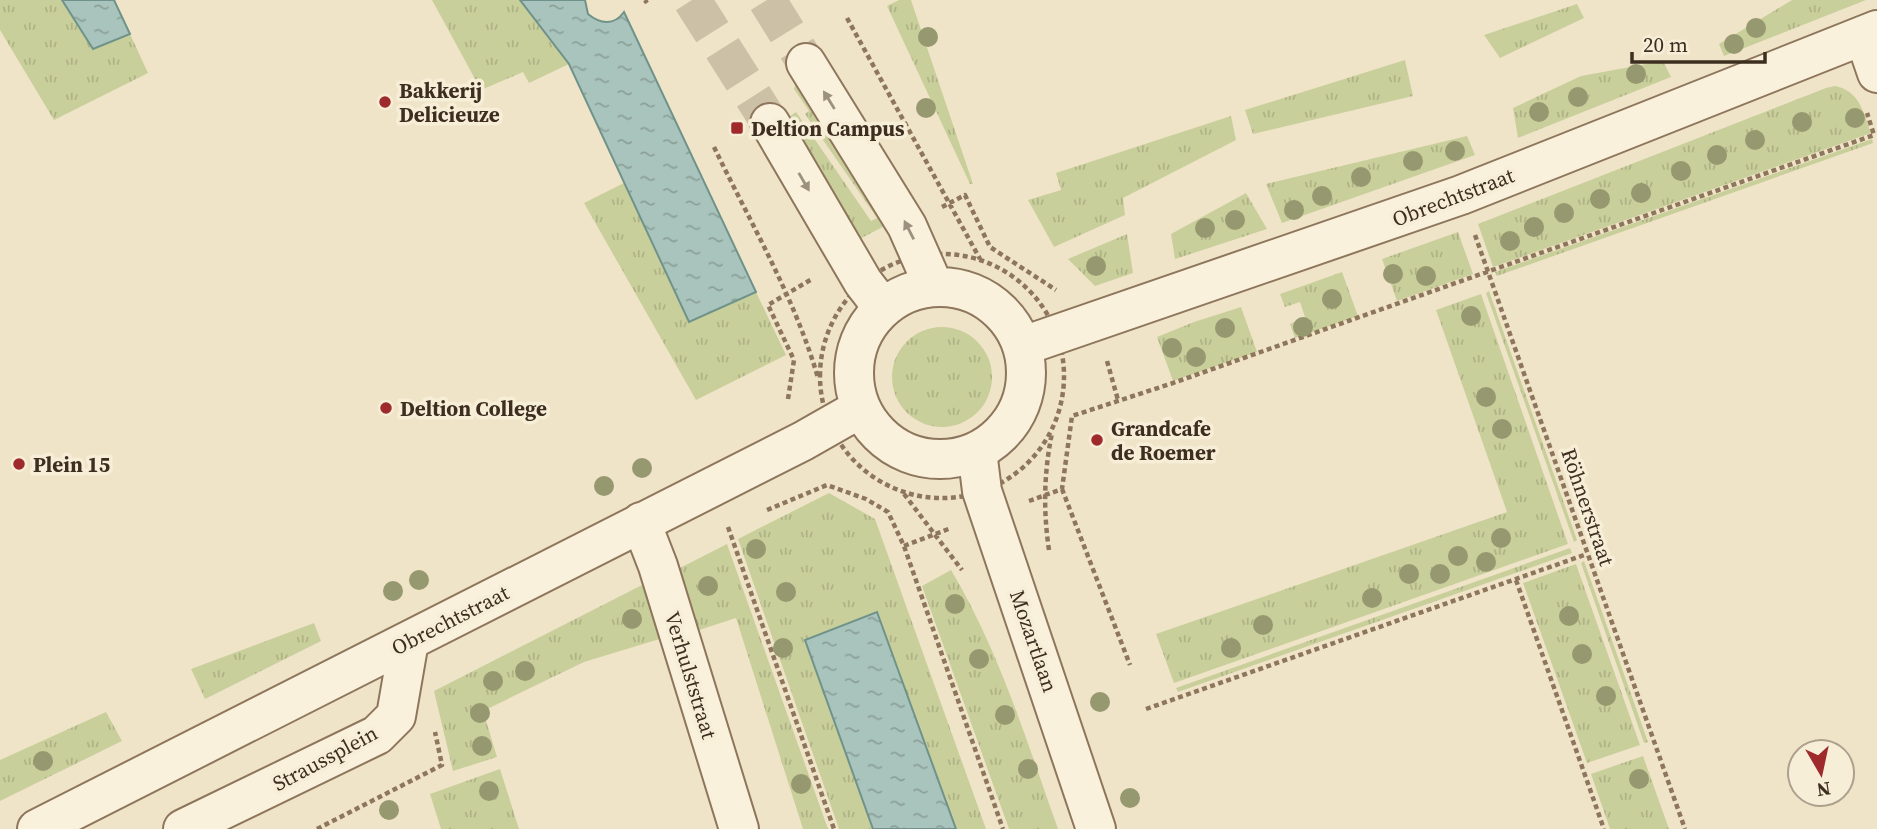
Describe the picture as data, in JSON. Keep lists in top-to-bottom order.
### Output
{
  "streets": {
    "street": [
      "Obrechtstraat",
      "Mozartlaan",
      "Verhulststraat",
      "Straussplein"
    ],
    "path": ["Röhnerstraat"]
  },
  "crossings": [
    ["Obrechtstraat", "Röhnerstraat"],
    ["Obrechtstraat", "Mozartlaan"],
    ["Obrechtstraat", "Verhulststraat"],
    ["Obrechtstraat", "Straussplein"]
  ],
  "places": {
    "other": [
      "Bakkerij Delicieuze",
      "Deltion College",
      "Grandcafe de Roemer",
      "Plein 15"
    ],
    "transit": ["Deltion Campus"]
  },
  "scale_bar": "20 m",
  "north": "bottom"
}
